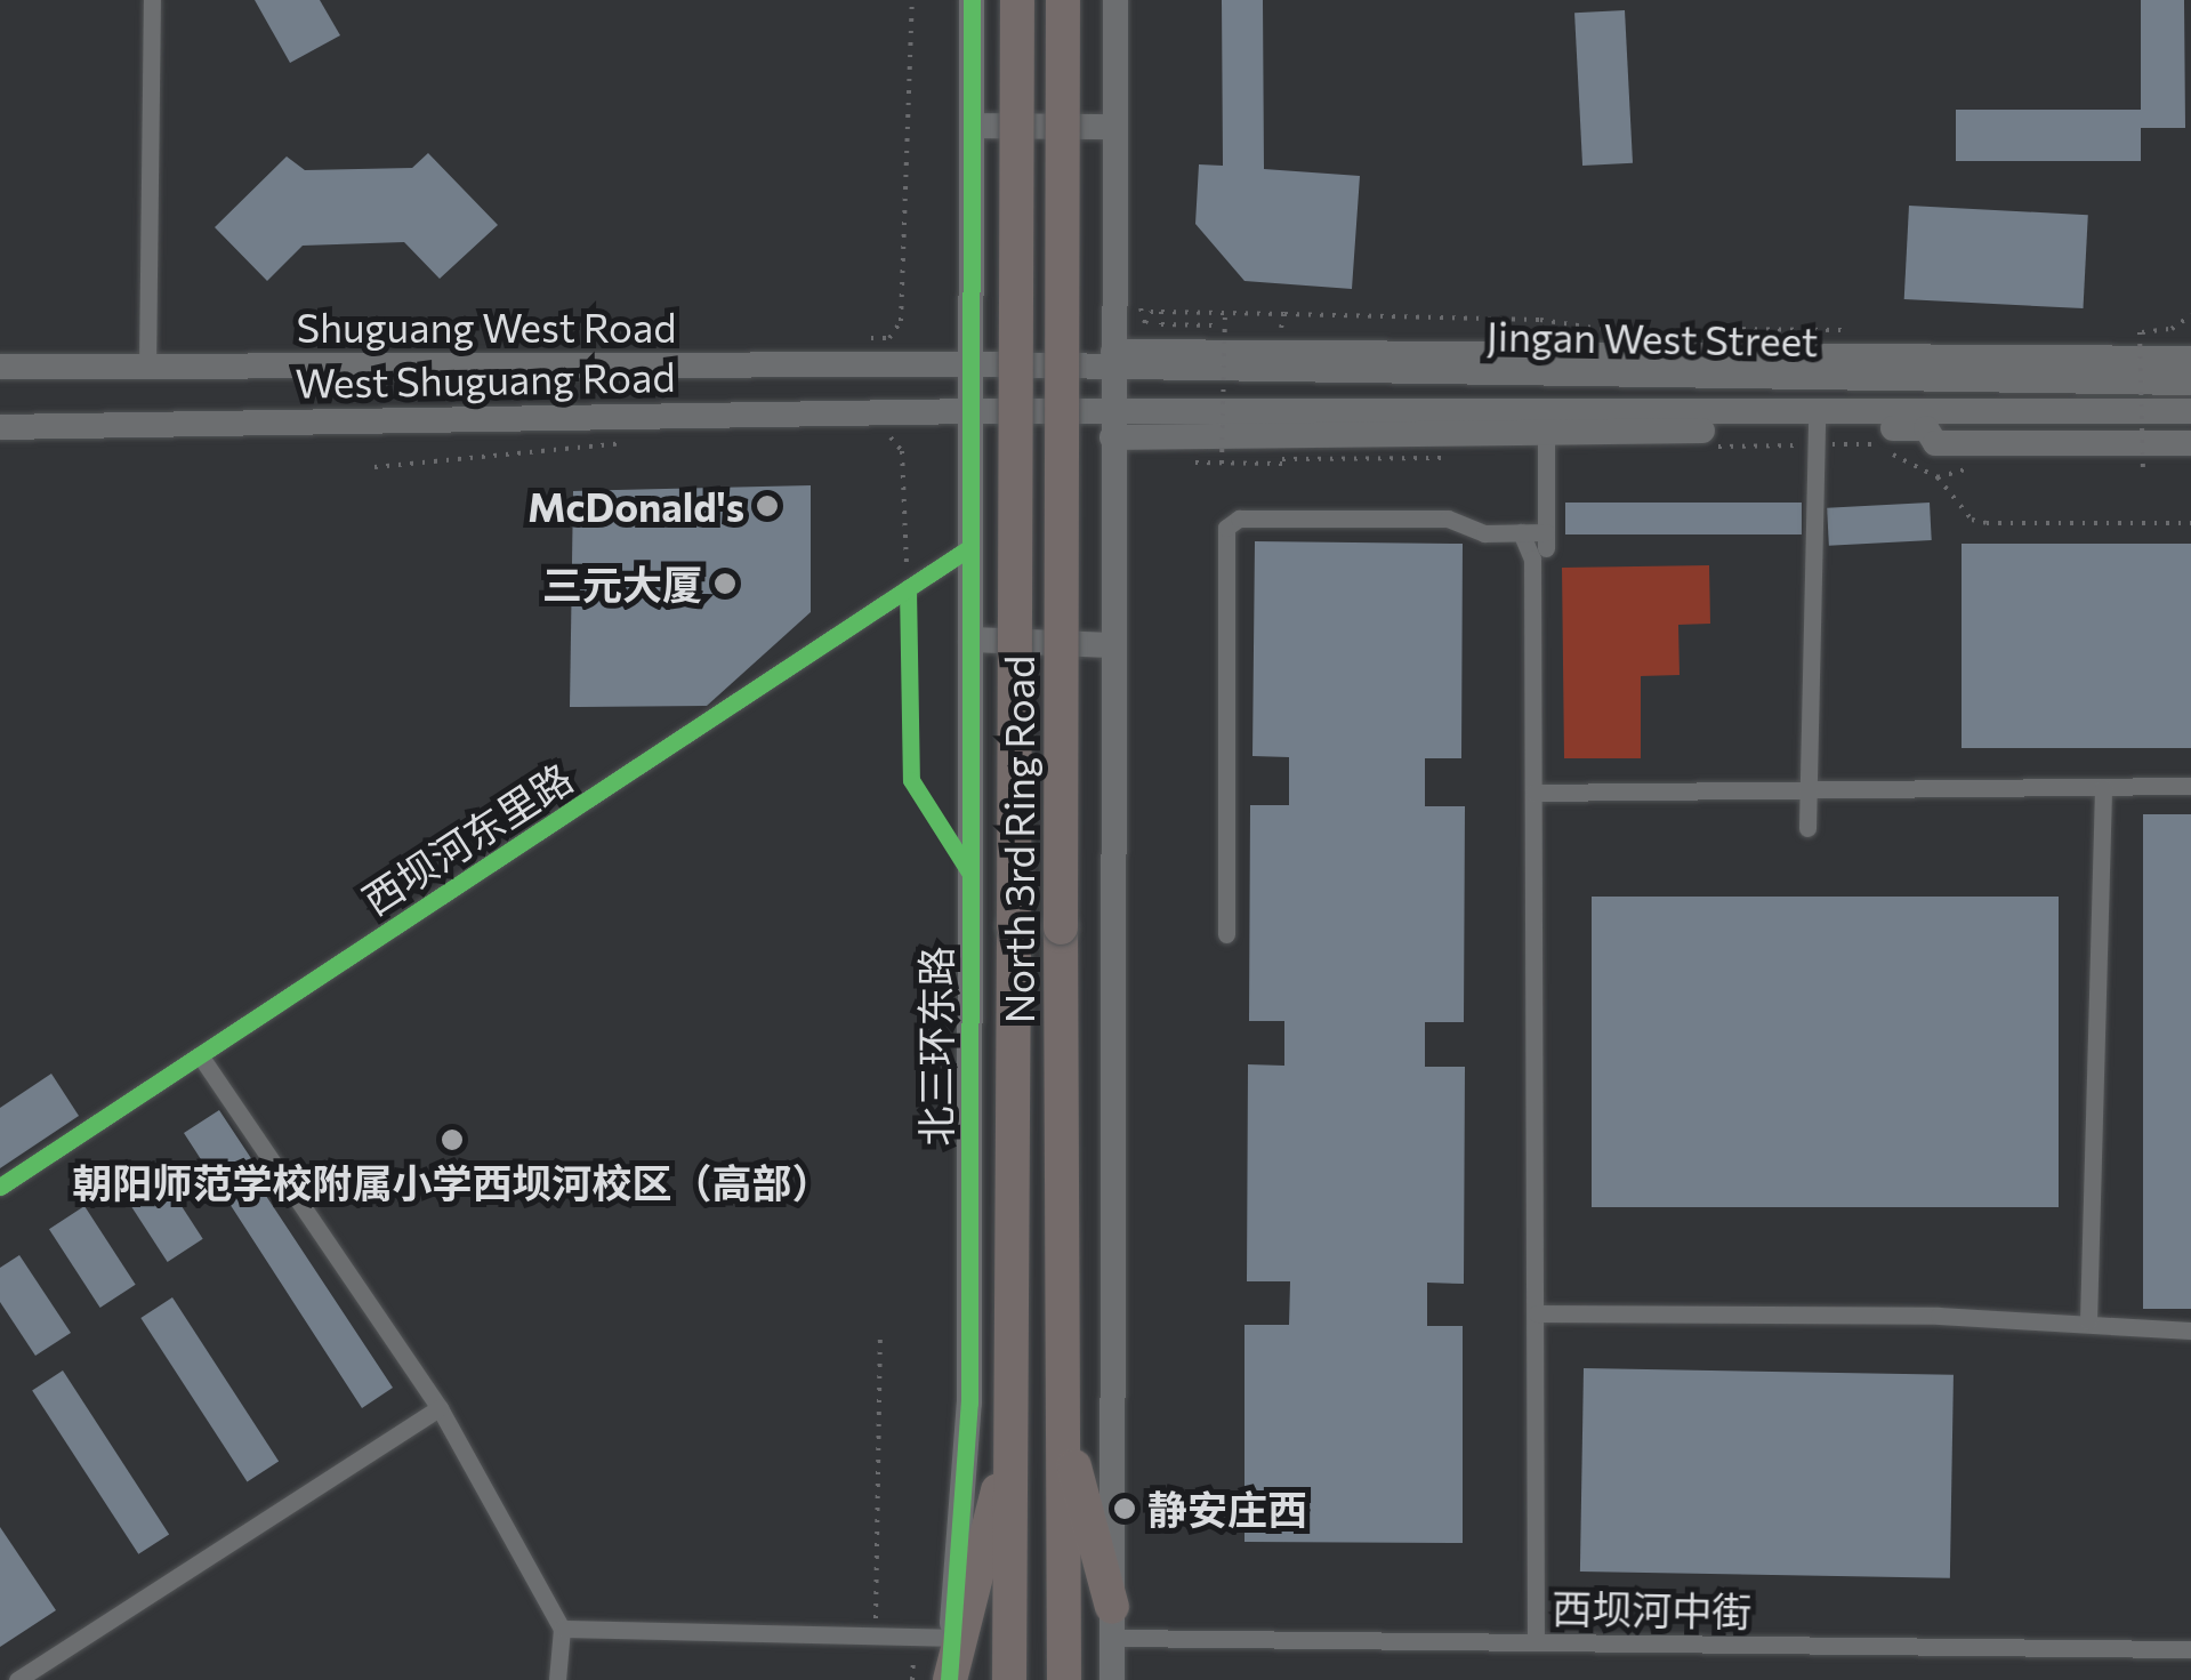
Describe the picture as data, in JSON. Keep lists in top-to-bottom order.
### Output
{
  "streets": {
    "highway": ["North 3rd Ring Road"],
    "street": [
      "Shuguang West Road",
      "Jingan West Street",
      "West Shuguang Road",
      "西坝河东里路",
      "北三环东路",
      "西坝河中街"
    ]
  },
  "crossings": [
    ["Shuguang West Road", "Jingan West Street"],
    ["Shuguang West Road", "北三环东路"],
    ["Jingan West Street", "West Shuguang Road"],
    ["West Shuguang Road", "北三环东路"],
    ["西坝河东里路", "北三环东路"]
  ],
  "places": [
    "McDonald's",
    "三元大厦",
    "朝阳师范学校附属小学西坝河校区（高部）",
    "静安庄西"
  ]
}
